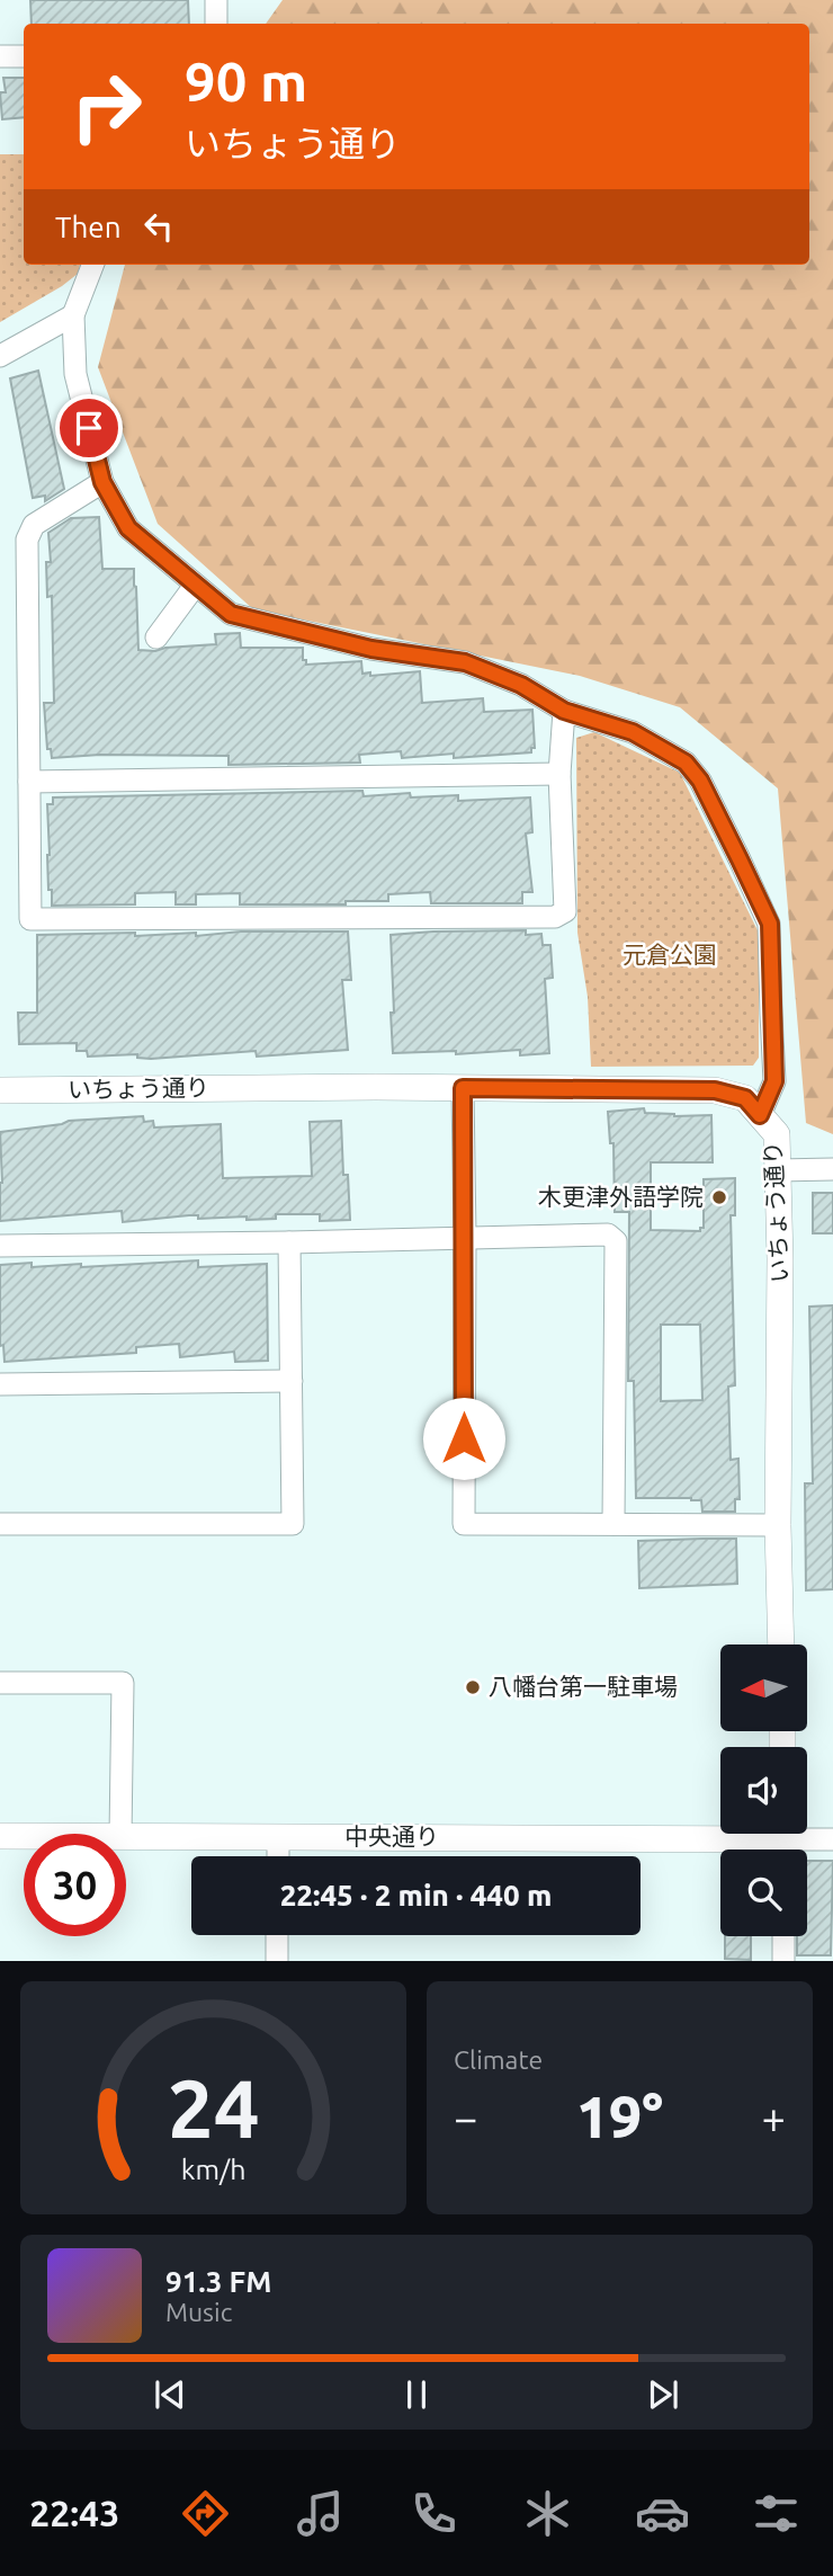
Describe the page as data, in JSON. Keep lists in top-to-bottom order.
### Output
{
  "streets": {
    "street": ["いちょう通り", "中央通り"]
  },
  "parks": ["元倉公園"],
  "places": ["木更津外語学院", "八幡台第一駐車場"],
  "north": "left",
  "page": {
    "turn": ["90 m", "いちょう通り"],
    "then": "Then",
    "limit": "30",
    "trip": "22:45 · 2 min · 440 m",
    "tile": "Climate",
    "heat": ["−", "19°", "+"],
    "song": ["91.3 FM", "Music"],
    "tabs": "22:43",
    "gauge": ["24", "km/h"]
  }
}
